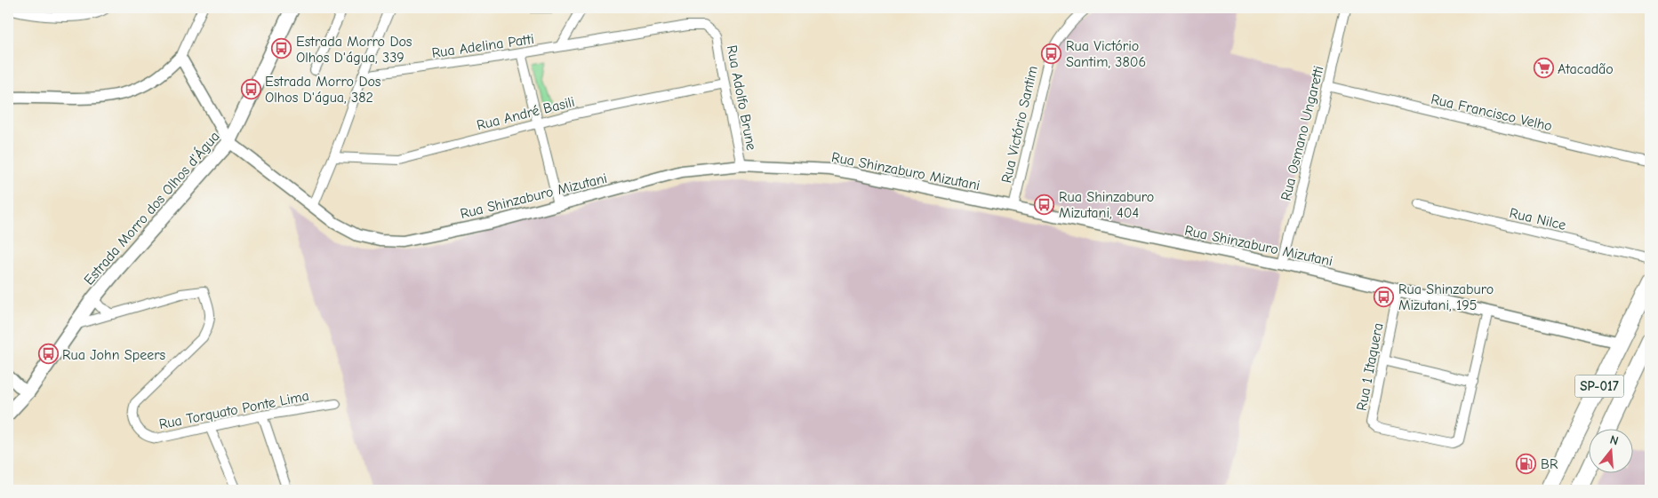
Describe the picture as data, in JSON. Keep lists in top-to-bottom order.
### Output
{
  "streets": {
    "highway": ["SP-017"],
    "main road": ["Estrada Morro dos Olhos d'Água"],
    "street": [
      "Rua Adelina Patti",
      "Rua Adolfo Brune",
      "Rua Francisco Velho",
      "Rua André Basili",
      "Rua Victório Santim",
      "Rua Osmano Ungaretti",
      "Rua Shinzaburo Mizutani",
      "Rua Nilce",
      "Rua 1 Itaquera",
      "Rua Torquato Ponte Lima"
    ]
  },
  "crossings": [
    ["Rua Adelina Patti", "Rua Adolfo Brune"],
    ["Rua Adolfo Brune", "Rua André Basili"],
    ["Rua Adolfo Brune", "Rua Shinzaburo Mizutani"],
    ["Rua Francisco Velho", "Rua Osmano Ungaretti"],
    ["Rua Victório Santim", "Rua Shinzaburo Mizutani"],
    ["Rua Osmano Ungaretti", "Rua Shinzaburo Mizutani"],
    ["Rua Shinzaburo Mizutani", "Estrada Morro dos Olhos d'Água"],
    ["Rua Shinzaburo Mizutani", "Rua 1 Itaquera"],
    ["Rua Shinzaburo Mizutani", "SP-017"],
    ["Estrada Morro dos Olhos d'Água", "Rua Torquato Ponte Lima"]
  ],
  "places": {
    "bus stop": [
      "Estrada Morro Dos Olhos D'água, 339",
      "Rua Victório Santim, 3806",
      "Estrada Morro Dos Olhos D'água, 382",
      "Rua Shinzaburo Mizutani, 404",
      "Rua Shinzaburo Mizutani, 195",
      "Rua John Speers"
    ],
    "supermarket": ["Atacadão"],
    "fuel station": ["BR"]
  },
  "north": "top"
}
